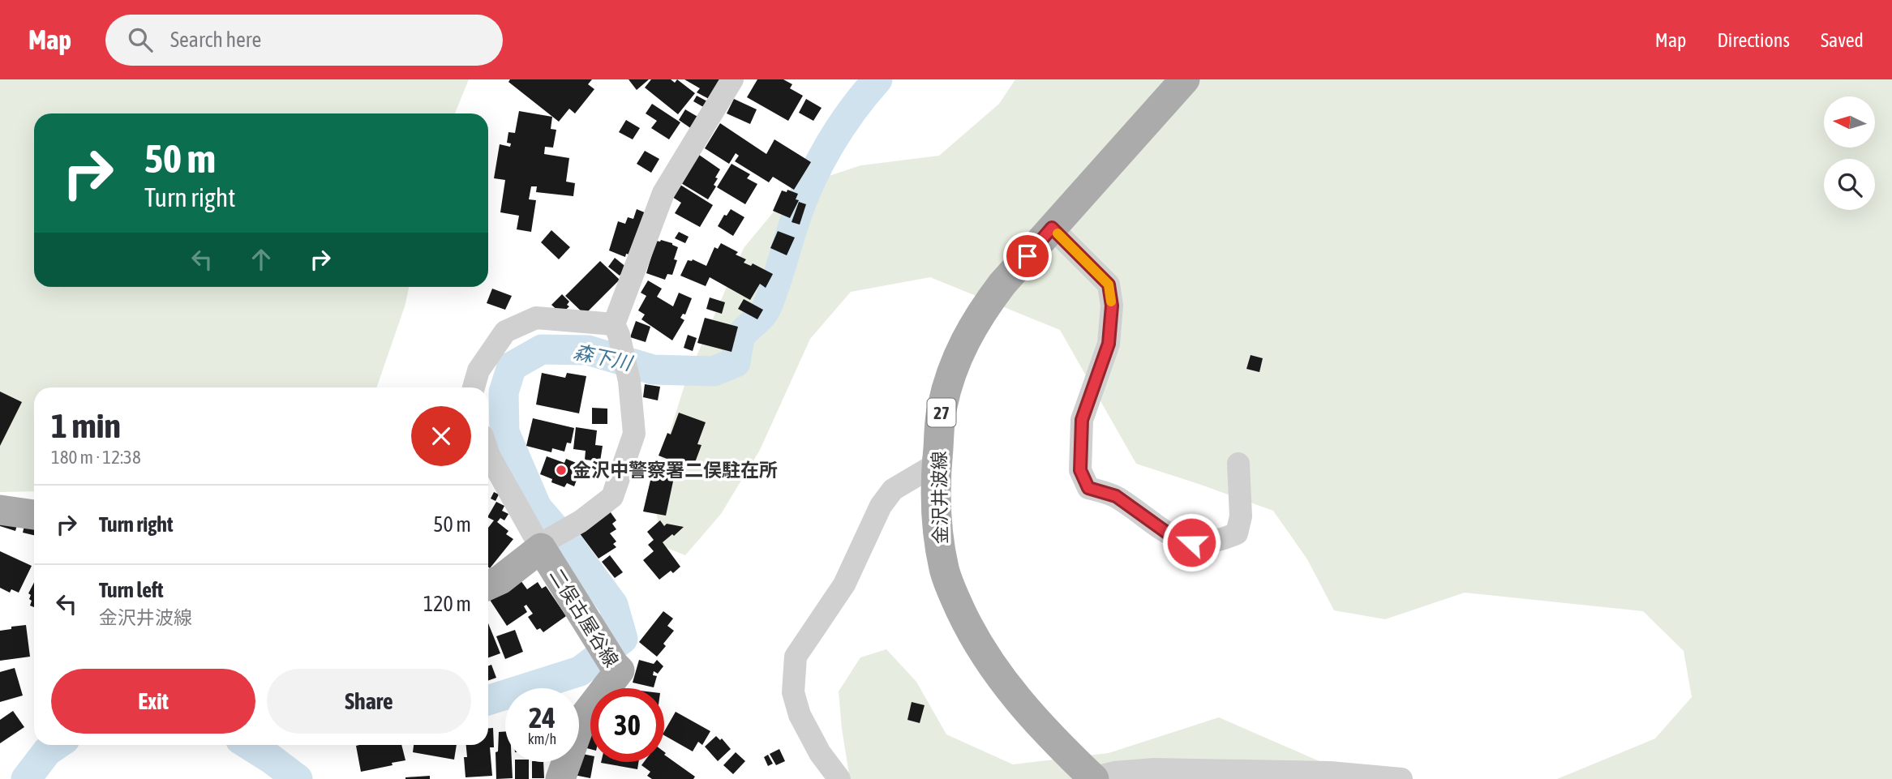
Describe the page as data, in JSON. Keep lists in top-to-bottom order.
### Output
{
  "streets": {
    "main road": ["27", "金沢井波線", "二俣古屋谷線"]
  },
  "water": ["森下川"],
  "places": ["金沢中警察署二俣駐在所"],
  "north": "left",
  "page": {
    "header": "Map",
    "search": "Search here",
    "nav": ["Map", "Directions", "Saved"],
    "turn": ["50 m", "Turn right"],
    "heading": ["1 min", "180 m · 12:38"],
    "list": [
      {
        "name": "Turn right",
        "value": "50 m"
      },
      {
        "name": "Turn left",
        "note": "金沢井波線",
        "value": "120 m"
      }
    ],
    "buttons": ["Exit", "Share"],
    "speed": "24 km/h",
    "limit": "30"
  }
}
